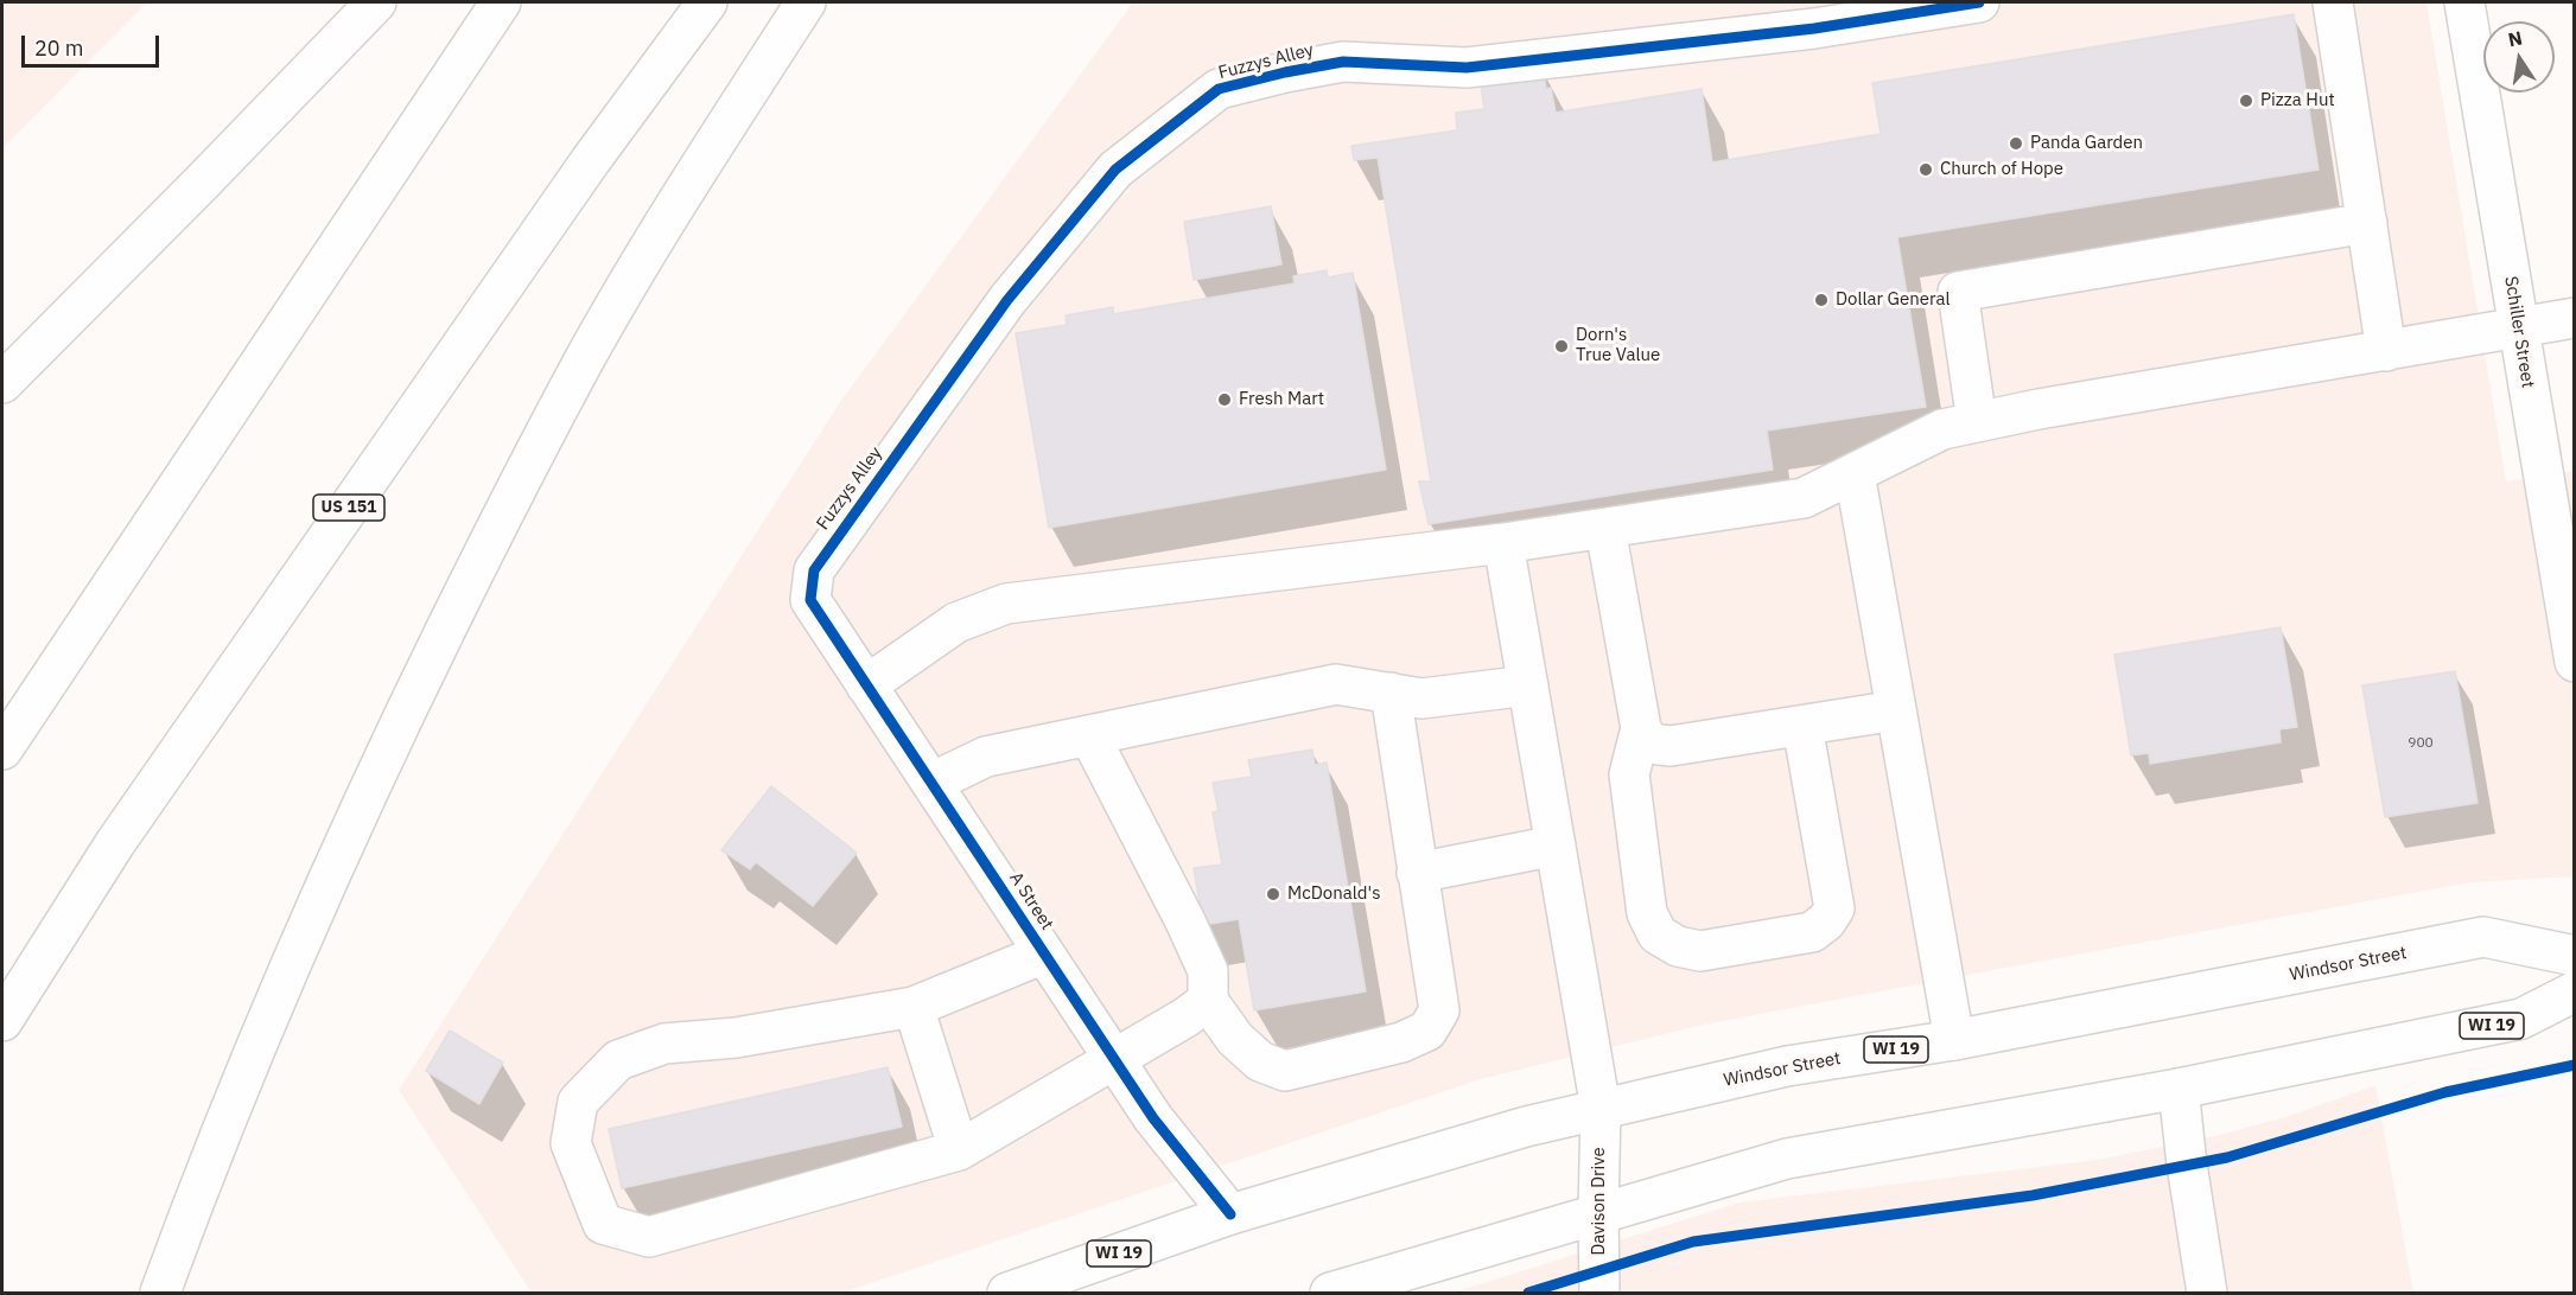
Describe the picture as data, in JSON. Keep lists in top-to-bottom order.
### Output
{
  "streets": {
    "main road": [
      "Fuzzys Alley",
      "Schiller Street",
      "US 151",
      "A Street",
      "Windsor Street",
      "WI 19",
      "Davison Drive"
    ]
  },
  "crossings": [
    ["Fuzzys Alley", "A Street"],
    ["A Street", "Windsor Street"],
    ["Windsor Street", "Davison Drive"],
    ["WI 19", "Davison Drive"]
  ],
  "places": [
    "Pizza Hut",
    "Panda Garden",
    "Church of Hope",
    "Dollar General",
    "Dorn's True Value",
    "Fresh Mart",
    "McDonald's"
  ],
  "house_numbers": ["900"],
  "scale_bar": "20 m",
  "north": "top"
}
